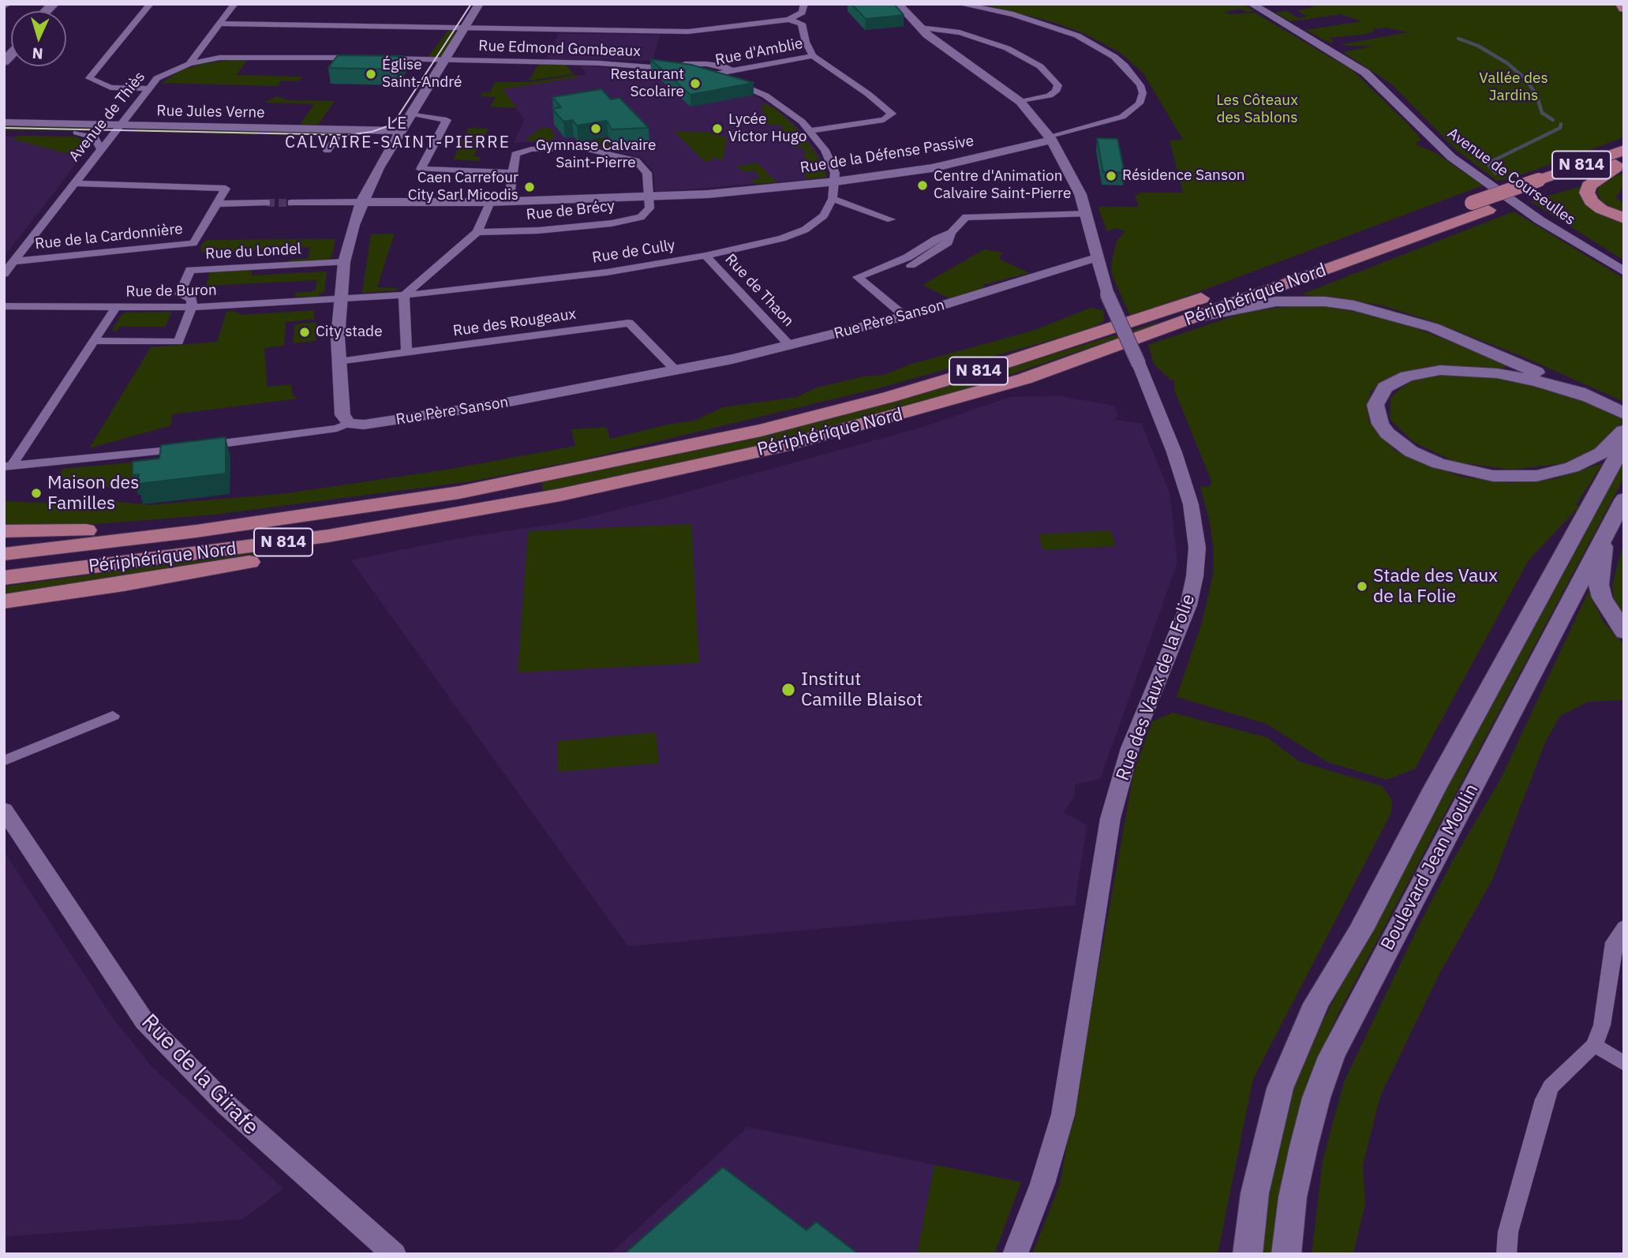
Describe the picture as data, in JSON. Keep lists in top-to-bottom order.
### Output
{
  "streets": {
    "highway": ["N 814", "Périphérique Nord"],
    "main road": ["Boulevard Jean Moulin"],
    "street": [
      "Rue Edmond Gombeaux",
      "Rue d'Amblie",
      "Rue Jules Verne",
      "Avenue de Thiès",
      "Rue de la Défense Passive",
      "Avenue de Courseulles",
      "Rue de Brécy",
      "Rue de la Cardonnière",
      "Rue du Londel",
      "Rue de Cully",
      "Rue de Thaon",
      "Rue de Buron",
      "Rue Père Sanson",
      "Rue des Rougeaux",
      "Rue des Vaux de la Folie",
      "Rue de la Girafe"
    ]
  },
  "crossings": [
    ["Rue Edmond Gombeaux", "Rue d'Amblie"],
    ["Rue Edmond Gombeaux", "Rue de la Défense Passive"],
    ["Rue Edmond Gombeaux", "Rue de Cully"],
    ["Rue Jules Verne", "Avenue de Thiès"],
    ["Avenue de Thiès", "Rue de la Cardonnière"],
    ["Rue de la Défense Passive", "Rue de Brécy"],
    ["Rue de la Défense Passive", "Rue de Cully"],
    ["Rue de Cully", "Rue de Thaon"],
    ["Rue de Cully", "Rue de Buron"],
    ["Rue de Thaon", "Rue Père Sanson"],
    ["Rue Père Sanson", "Rue des Rougeaux"],
    ["Rue Père Sanson", "Rue des Vaux de la Folie"]
  ],
  "districts": ["LE CALVAIRE-SAINT-PIERRE"],
  "parks": ["Vallée des Jardins", "Les Côteaux des Sablons"],
  "places": [
    "Église Saint-André",
    "Restaurant Scolaire",
    "Gymnase Calvaire Saint-Pierre",
    "Lycée Victor Hugo",
    "Résidence Sanson",
    "Centre d'Animation Calvaire Saint-Pierre",
    "Caen Carrefour City Sarl Micodis",
    "City stade",
    "Maison des Familles",
    "Stade des Vaux de la Folie",
    "Institut Camille Blaisot"
  ],
  "north": "bottom"
}
